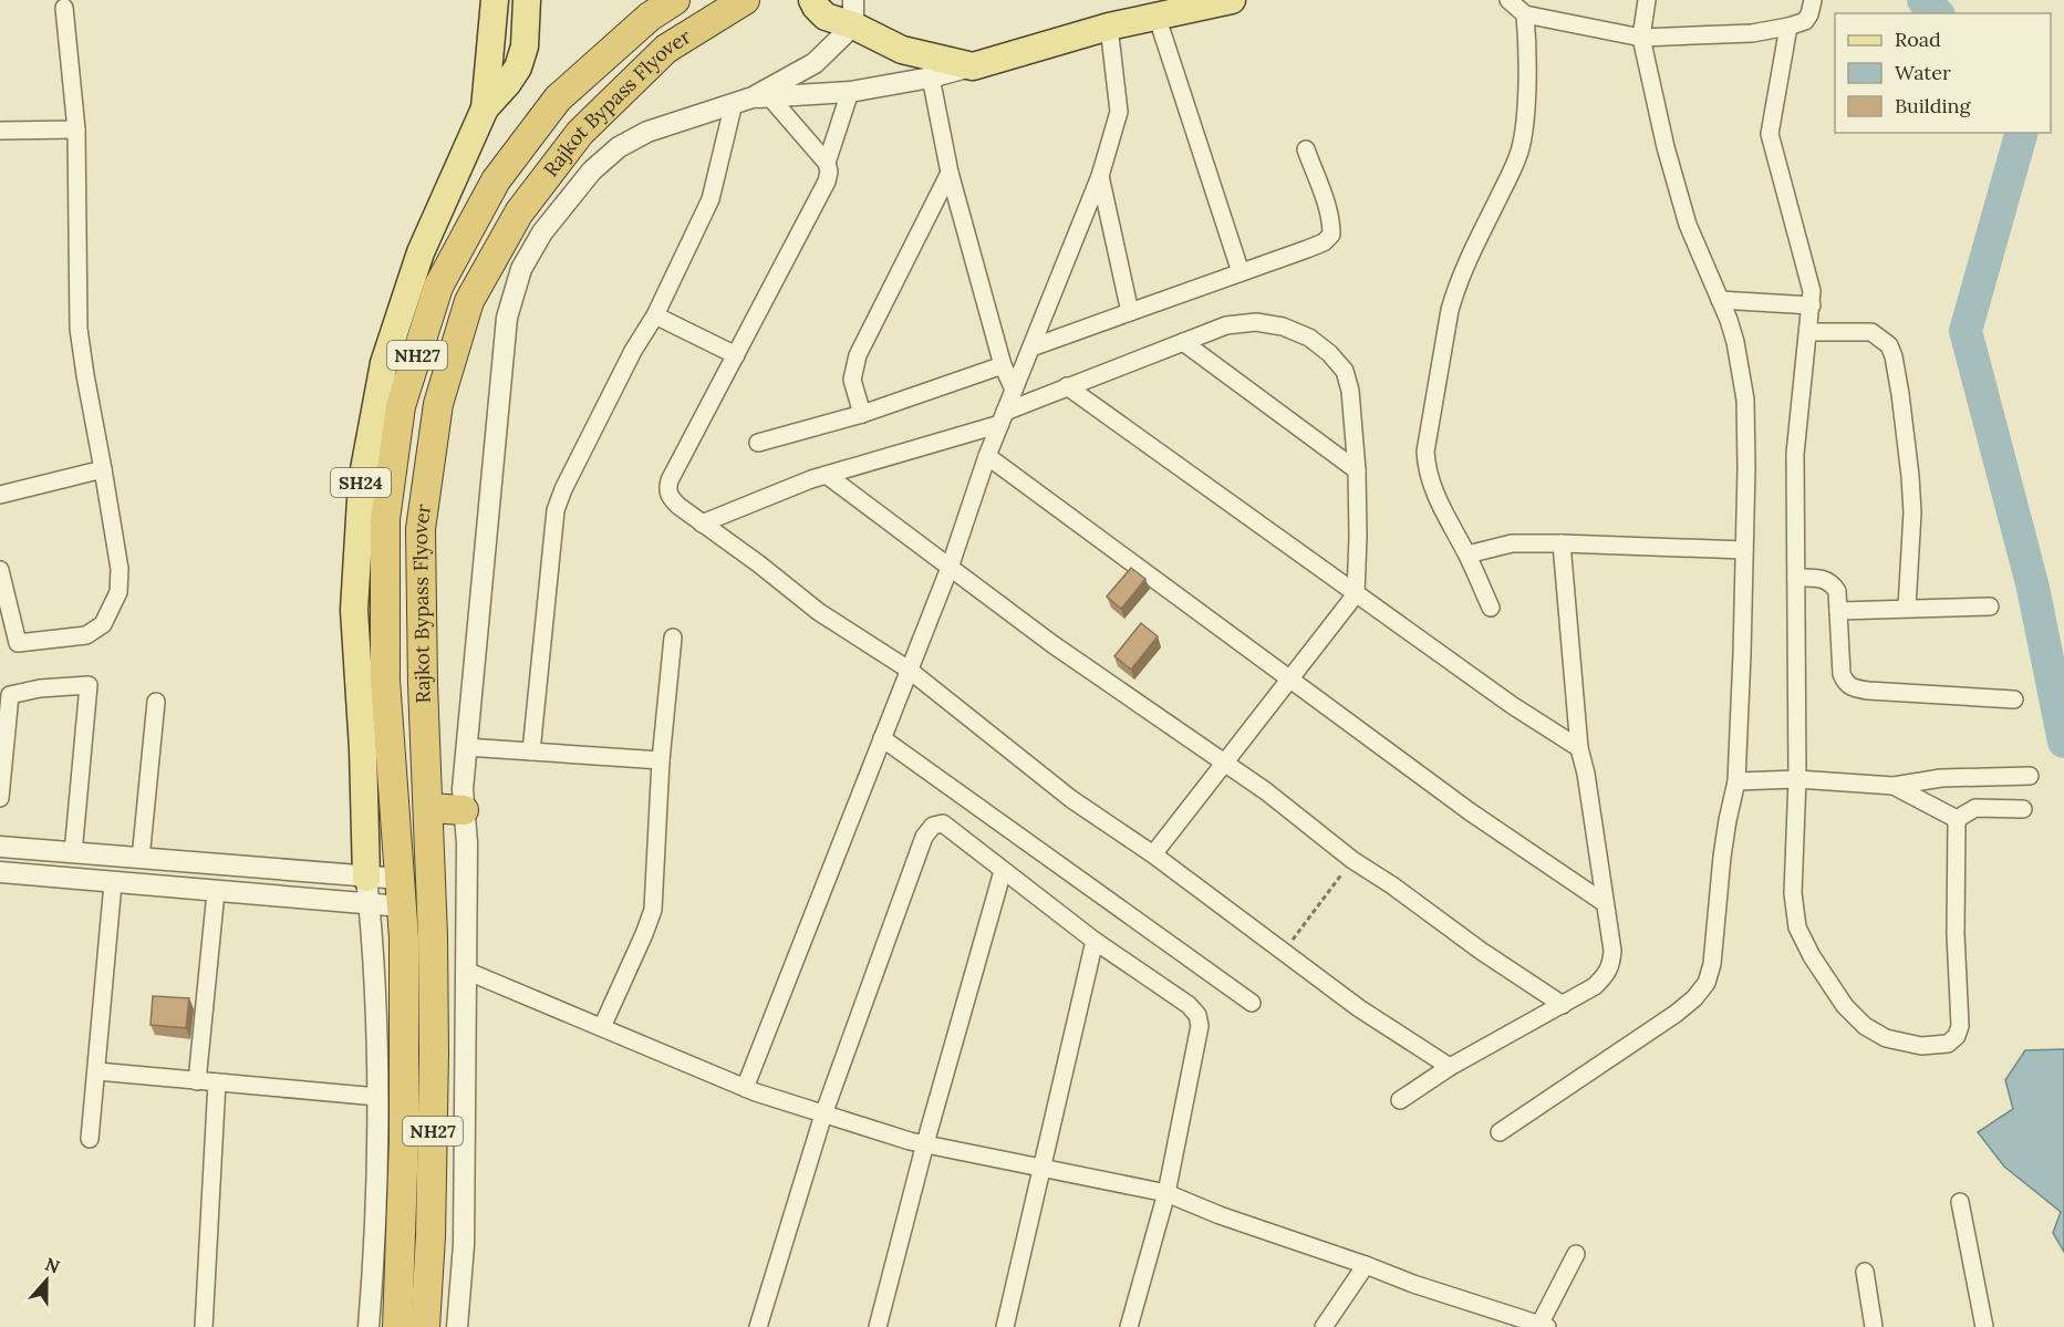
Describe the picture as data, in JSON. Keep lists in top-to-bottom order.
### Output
{
  "streets": {
    "highway": ["Rajkot Bypass Flyover", "NH27"],
    "main road": ["SH24"]
  },
  "crossings": [
    ["Rajkot Bypass Flyover", "NH27"]
  ],
  "legend": ["Road", "Water", "Building"],
  "north": "top"
}
